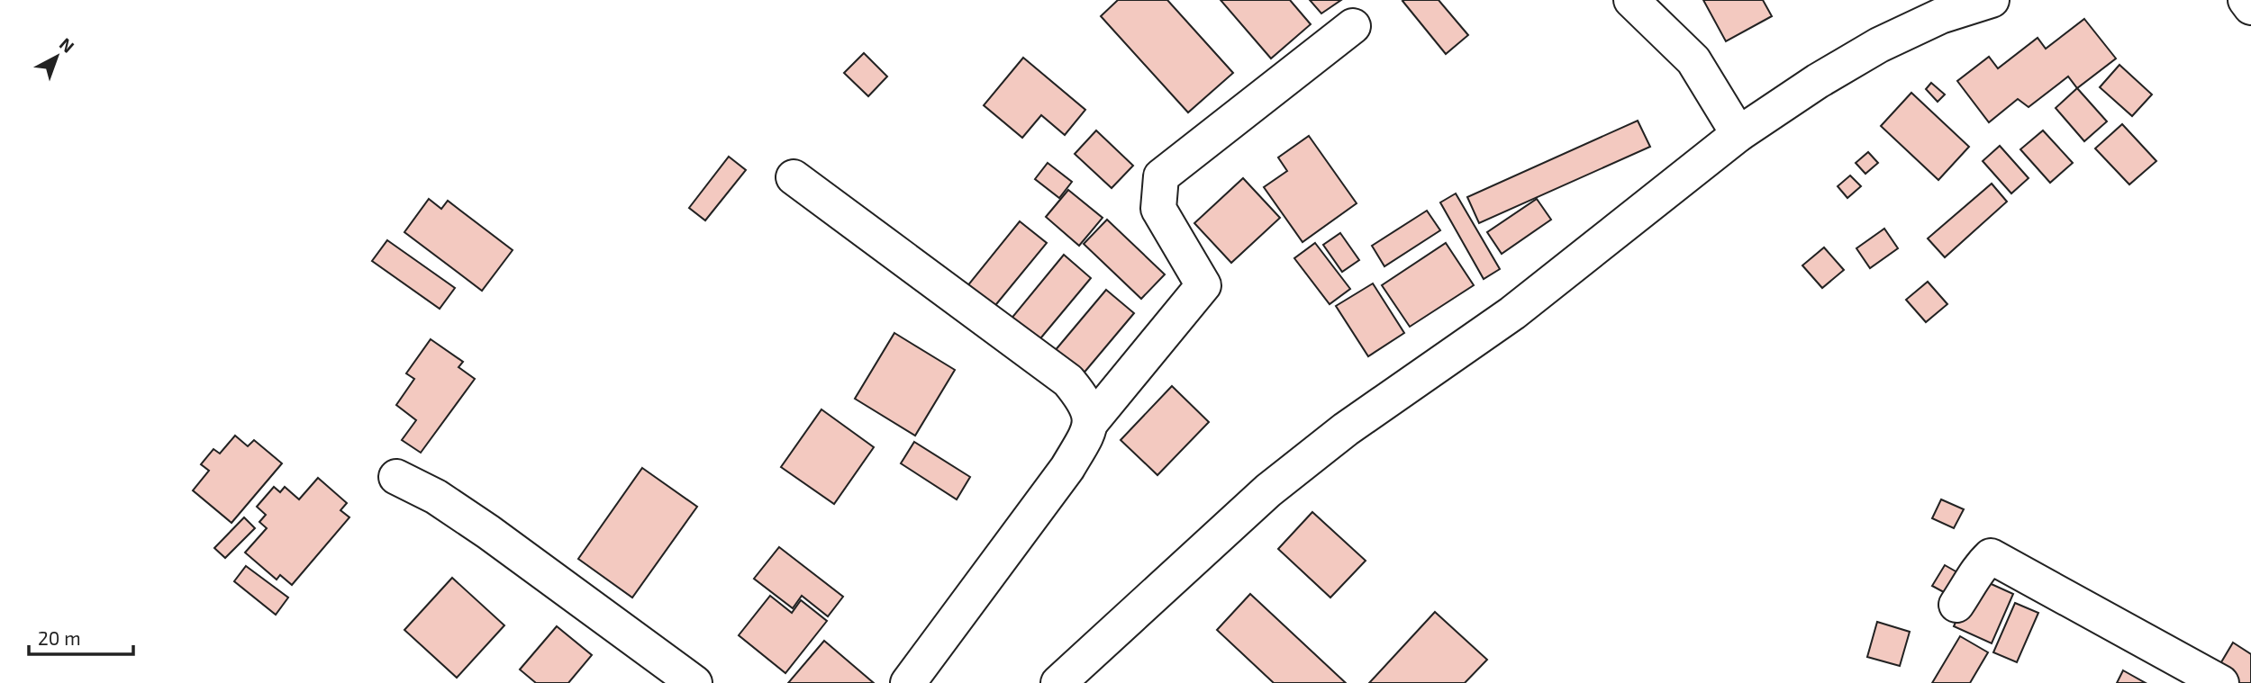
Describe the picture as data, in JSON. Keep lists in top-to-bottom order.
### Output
{
  "scale_bar": "20 m",
  "north": "top right"
}
